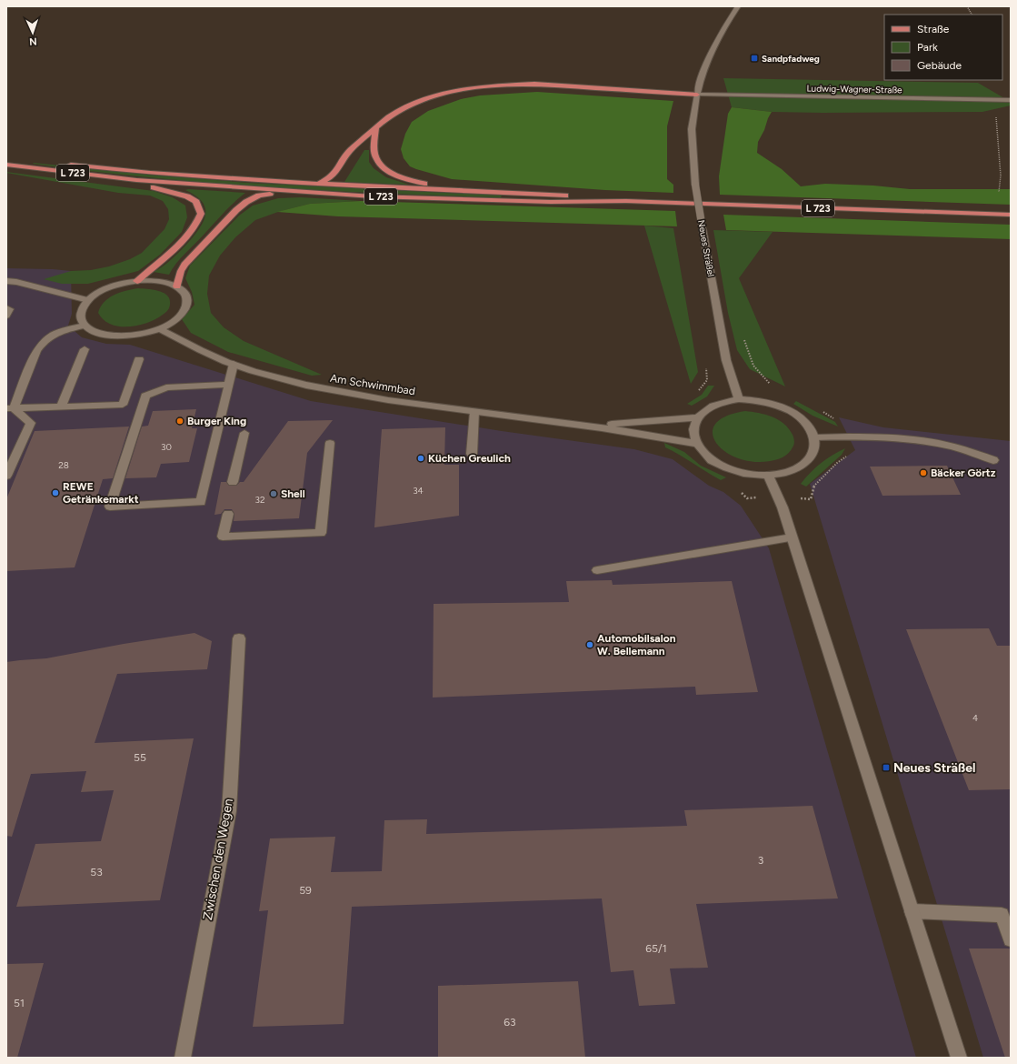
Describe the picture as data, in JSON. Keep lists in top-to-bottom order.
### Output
{
  "streets": {
    "main road": ["L 723"],
    "street": [
      "Ludwig-Wagner-Straße",
      "Neues Sträßel",
      "Am Schwimmbad",
      "Zwischen den Wegen"
    ]
  },
  "crossings": [
    ["Ludwig-Wagner-Straße", "Neues Sträßel"],
    ["Neues Sträßel", "Am Schwimmbad"]
  ],
  "places": {
    "transit": ["Sandpfadweg", "Neues Sträßel"],
    "other": [
      "Burger King",
      "Küchen Greulich",
      "Bäcker Görtz",
      "REWE Getränkemarkt",
      "Shell",
      "Automobilsalon W. Bellemann"
    ]
  },
  "house_numbers": [
    "30",
    "28",
    "34",
    "32",
    "4",
    "55",
    "3",
    "53",
    "59",
    "65/1",
    "51",
    "63"
  ],
  "legend": ["Straße", "Park", "Gebäude"],
  "north": "bottom"
}
